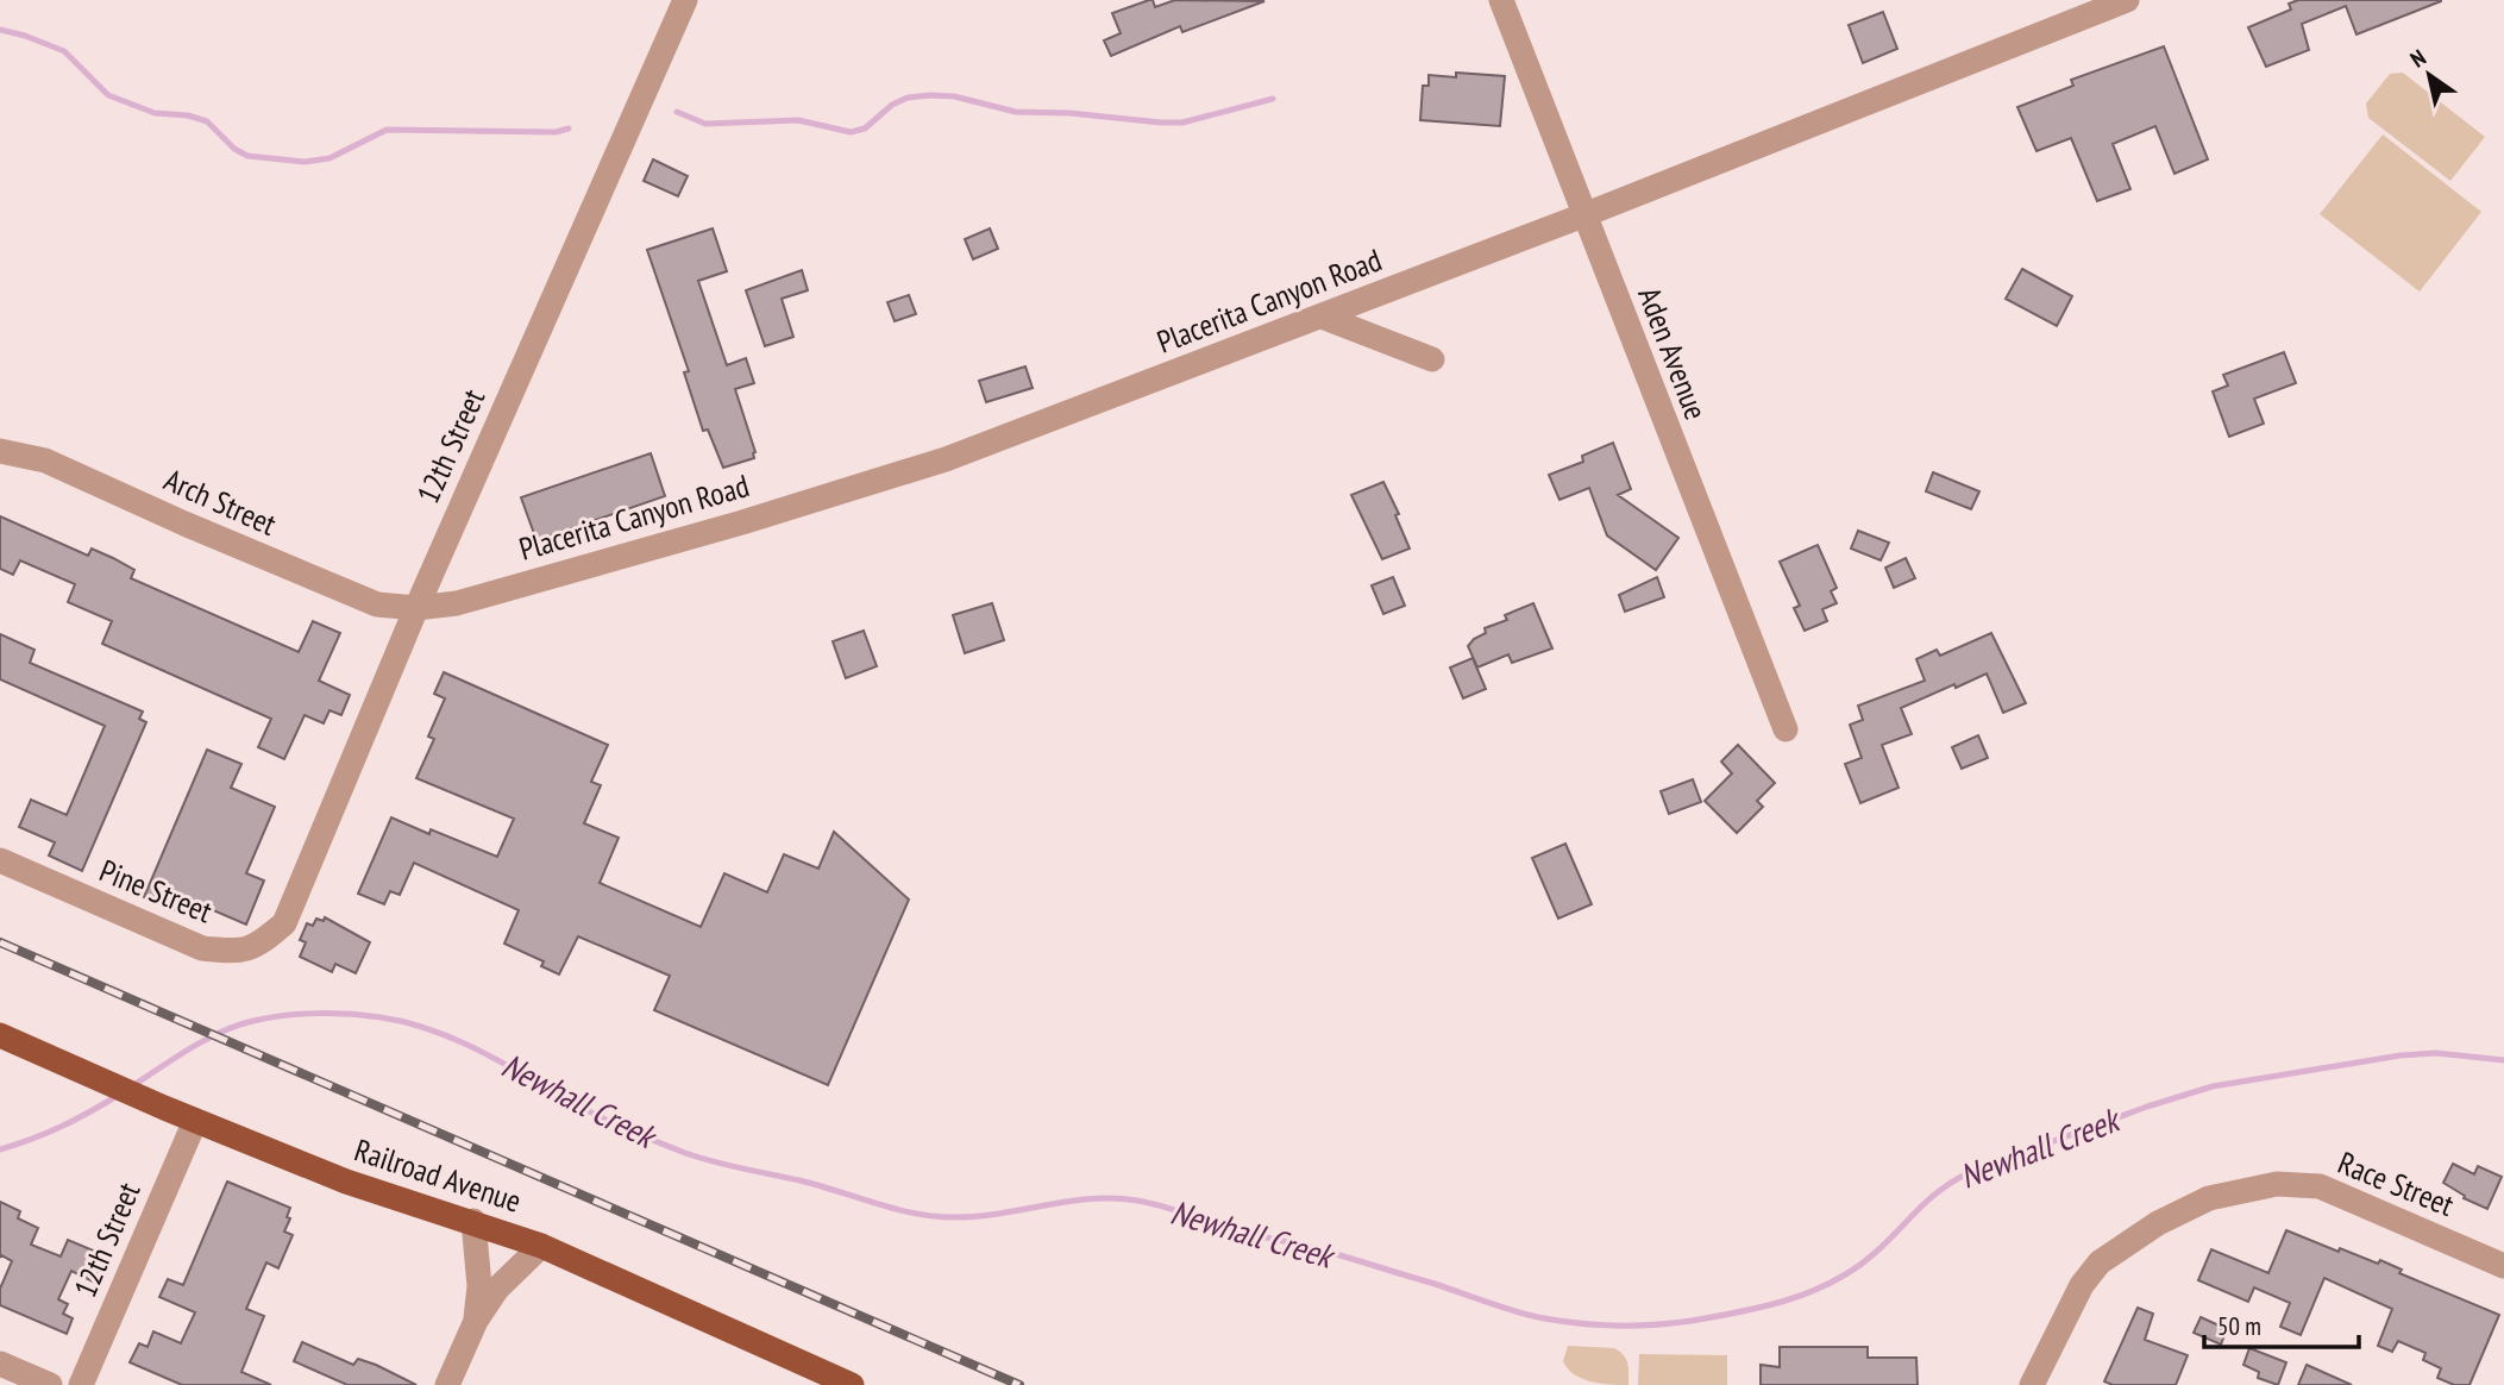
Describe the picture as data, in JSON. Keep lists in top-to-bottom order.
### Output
{
  "streets": {
    "main road": ["Railroad Avenue"],
    "street": [
      "Placerita Canyon Road",
      "Aden Avenue",
      "12th Street",
      "Arch Street",
      "Pine Street",
      "Race Street"
    ]
  },
  "crossings": [
    ["Placerita Canyon Road", "Aden Avenue"],
    ["Placerita Canyon Road", "12th Street"],
    ["Placerita Canyon Road", "Arch Street"],
    ["12th Street", "Arch Street"],
    ["12th Street", "Pine Street"],
    ["12th Street", "Railroad Avenue"]
  ],
  "water": ["Newhall Creek"],
  "scale_bar": "50 m",
  "north": "top left"
}
